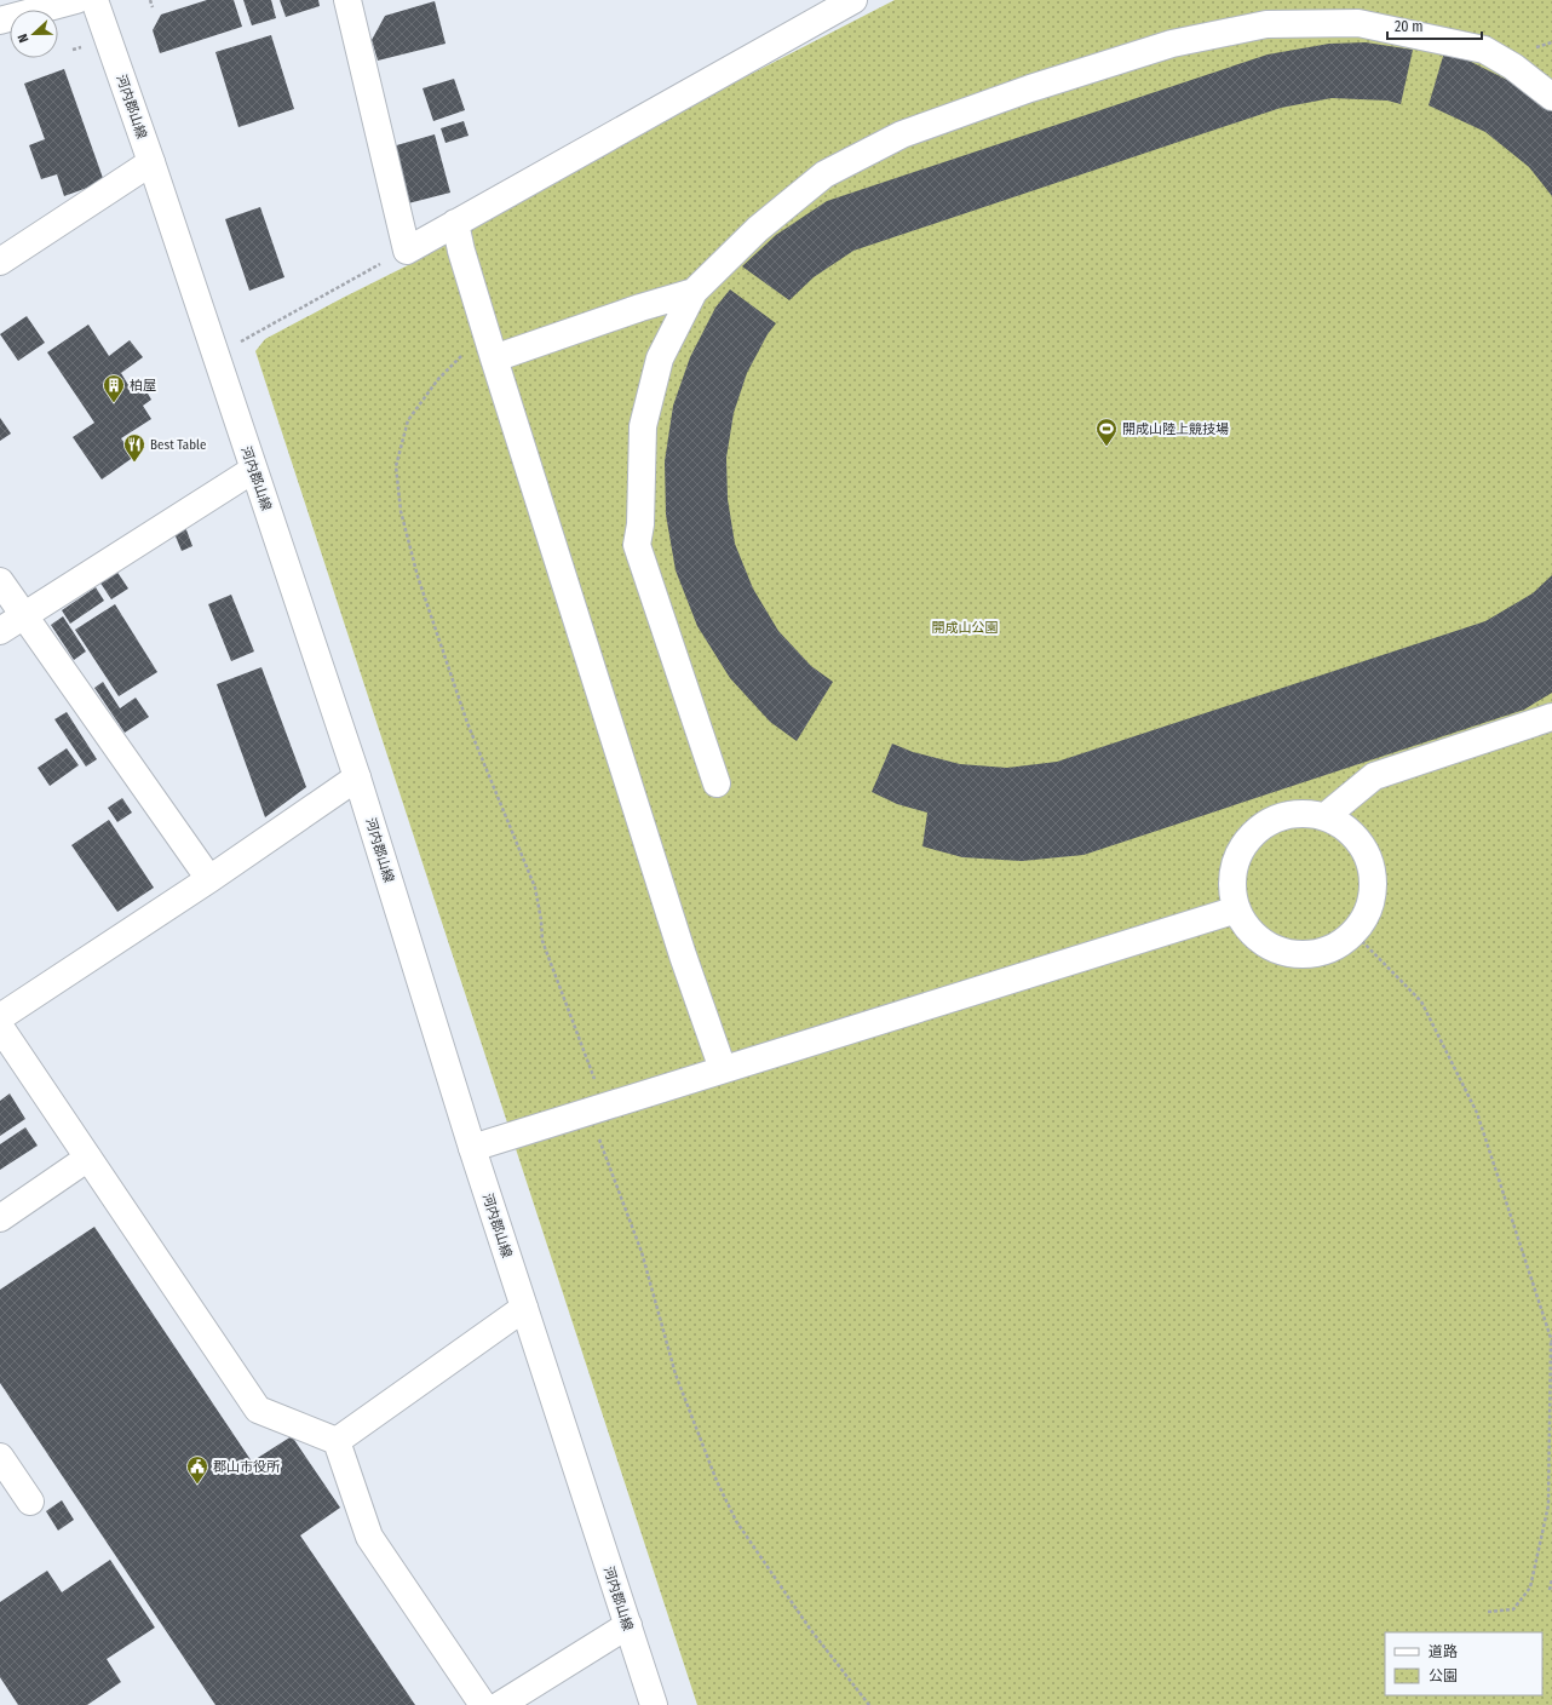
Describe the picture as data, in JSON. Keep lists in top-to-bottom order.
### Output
{
  "streets": {
    "street": ["河内郡山線"]
  },
  "parks": ["開成山公園"],
  "places": {
    "building": ["柏屋"],
    "sports": ["開成山陸上競技場"],
    "restaurant": ["Best Table"],
    "public building": ["郡山市役所"]
  },
  "legend": ["道路", "公園"],
  "scale_bar": "20 m",
  "north": "left"
}
